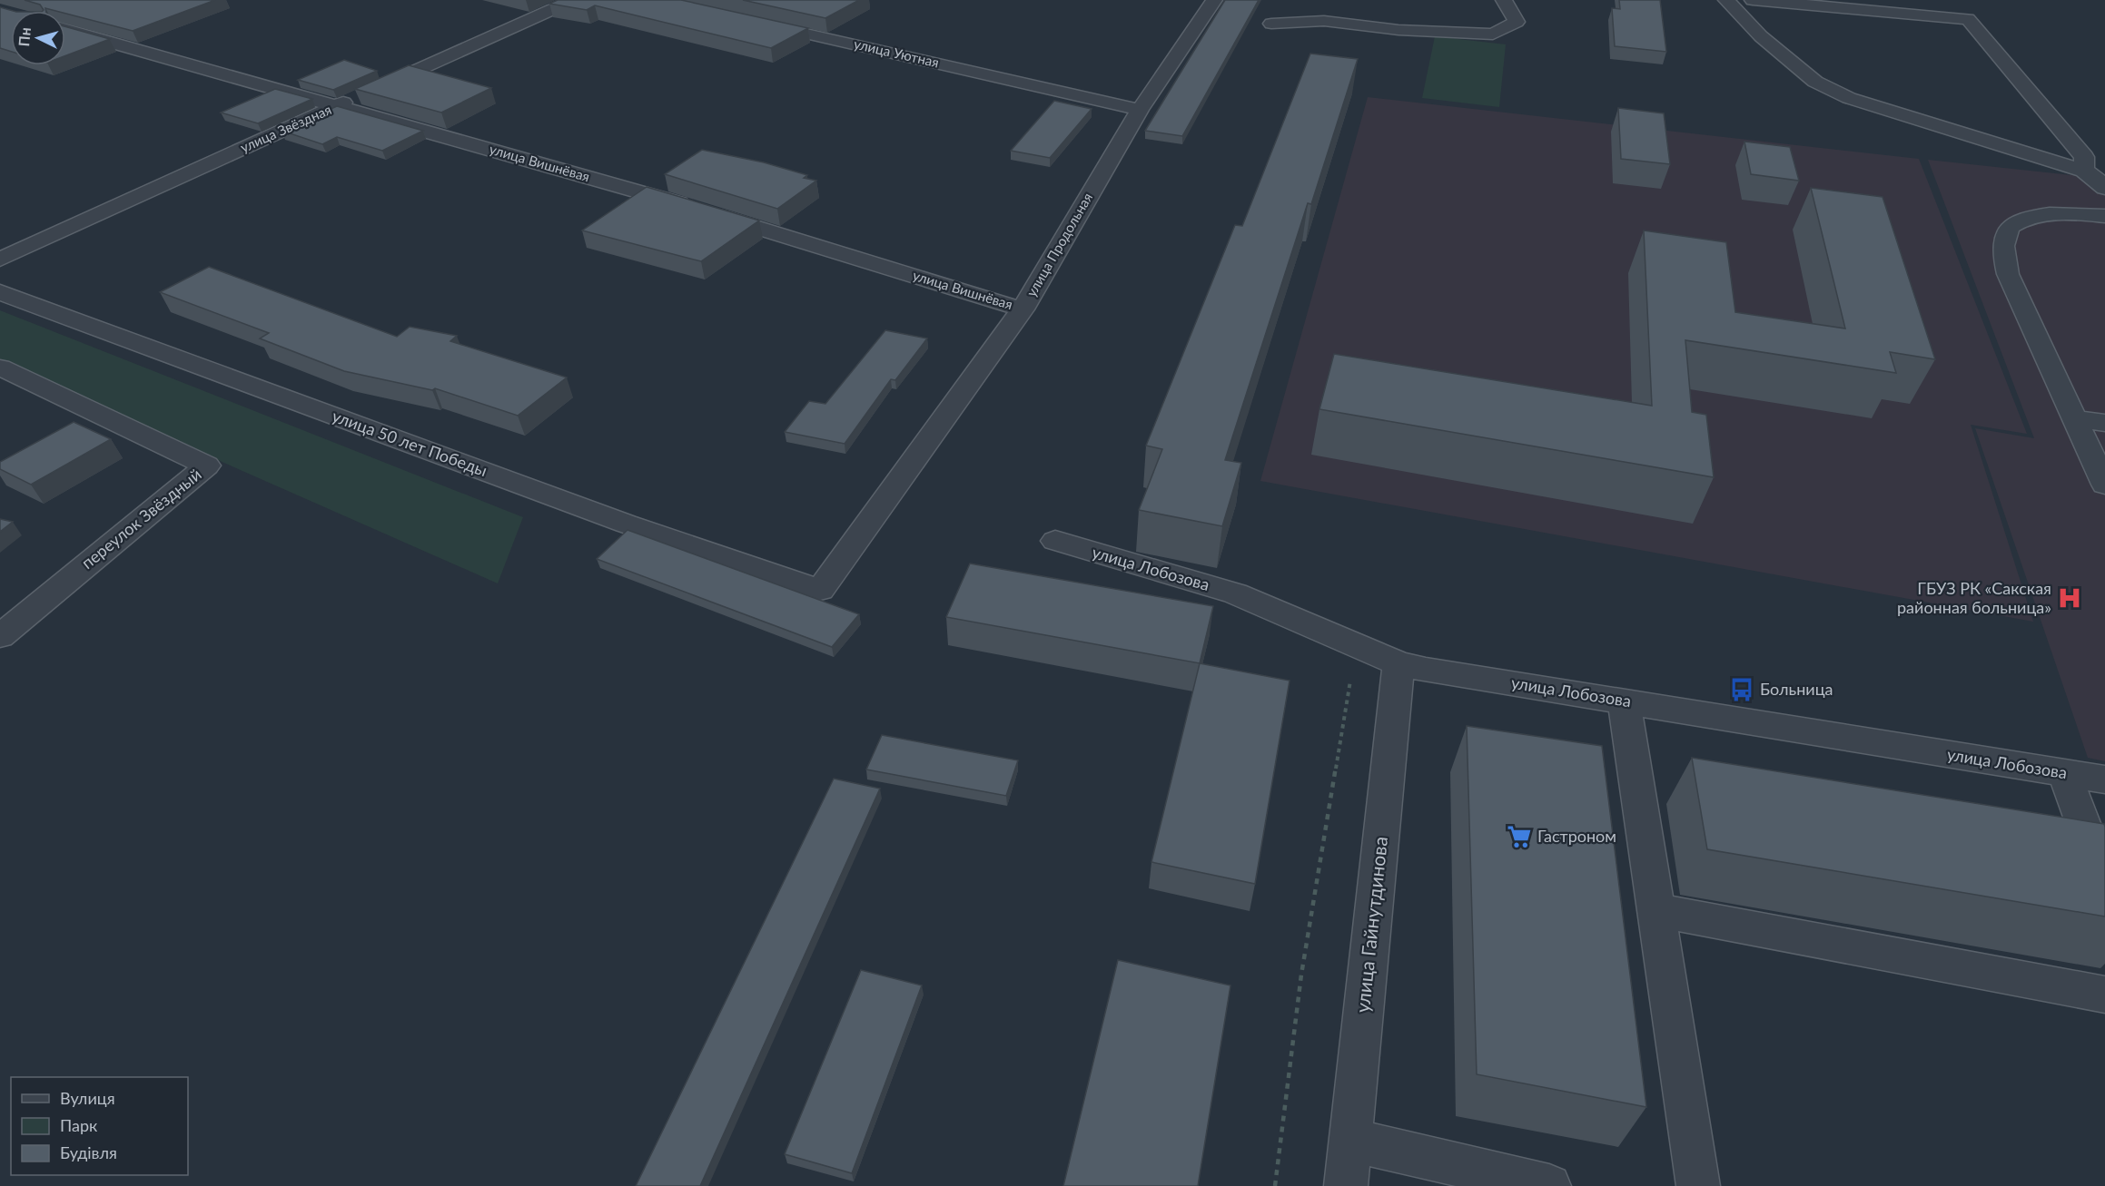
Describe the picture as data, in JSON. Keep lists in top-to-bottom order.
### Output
{
  "streets": {
    "street": [
      "улица Уютная",
      "улица Звёздная",
      "улица Вишнёвая",
      "улица Продольная",
      "улица 50 лет Победы",
      "переулок Звёздный",
      "улица Лобозова",
      "улица Гайнутдинова"
    ]
  },
  "crossings": [
    ["улица Уютная", "улица Продольная"],
    ["улица Звёздная", "улица Вишнёвая"],
    ["улица Вишнёвая", "улица Продольная"],
    ["улица Продольная", "улица 50 лет Победы"],
    ["улица Лобозова", "улица Гайнутдинова"]
  ],
  "places": {
    "hospital": ["ГБУЗ РК «Сакская районная больница»"],
    "bus stop": ["Больница"],
    "supermarket": ["Гастроном"]
  },
  "legend": ["Вулиця", "Парк", "Будівля"],
  "north": "left"
}
